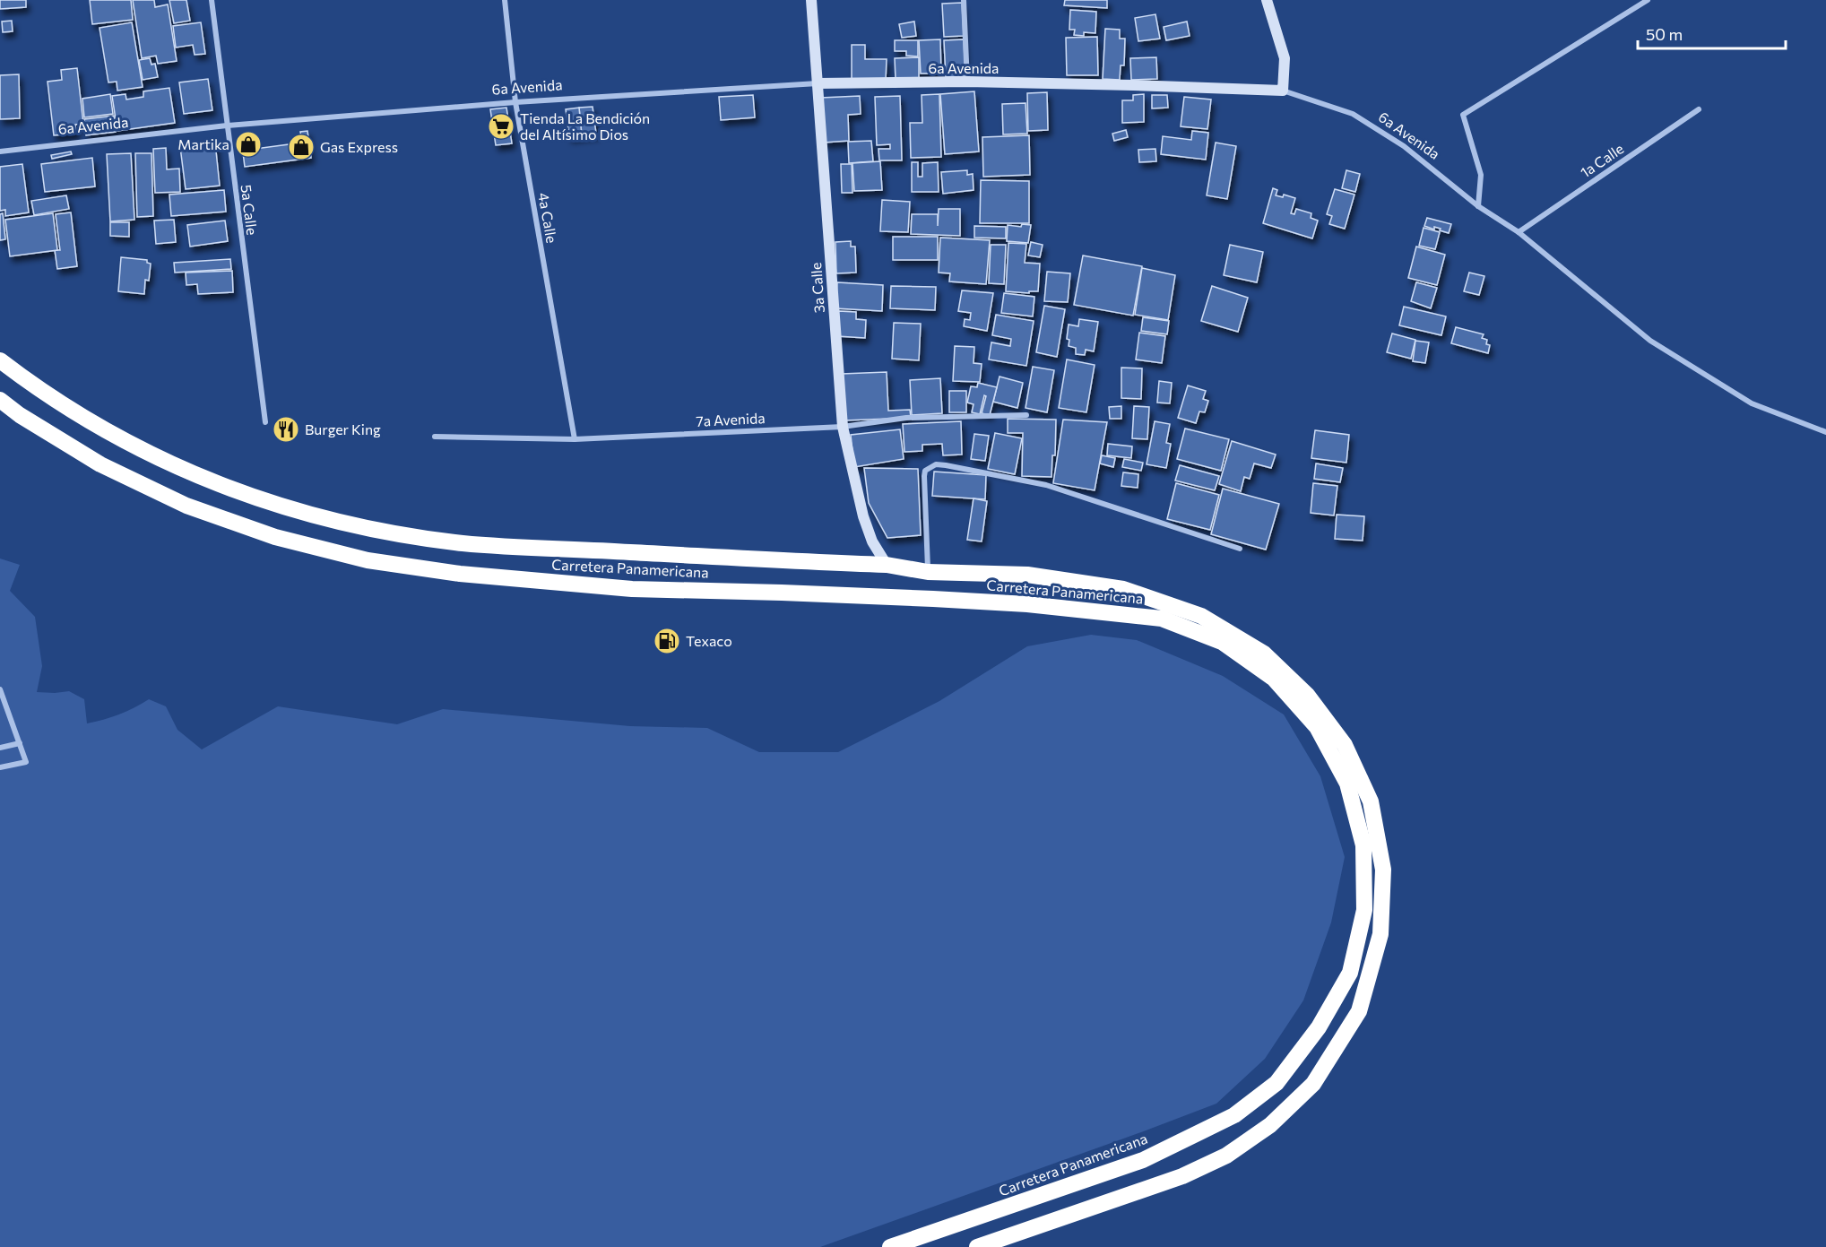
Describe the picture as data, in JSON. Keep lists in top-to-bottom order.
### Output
{
  "streets": {
    "highway": ["Carretera Panamericana"],
    "street": [
      "6a Avenida",
      "1a Calle",
      "5a Calle",
      "4a Calle",
      "3a Calle",
      "7a Avenida"
    ]
  },
  "crossings": [
    ["6a Avenida", "1a Calle"],
    ["6a Avenida", "5a Calle"],
    ["6a Avenida", "4a Calle"],
    ["6a Avenida", "3a Calle"],
    ["4a Calle", "7a Avenida"],
    ["3a Calle", "7a Avenida"],
    ["3a Calle", "Carretera Panamericana"]
  ],
  "places": {
    "supermarket": ["Tienda La Bendición del Altísimo Dios"],
    "shop": ["Martika", "Gas Express"],
    "restaurant": ["Burger King"],
    "fuel station": ["Texaco"]
  },
  "scale_bar": "50 m"
}
